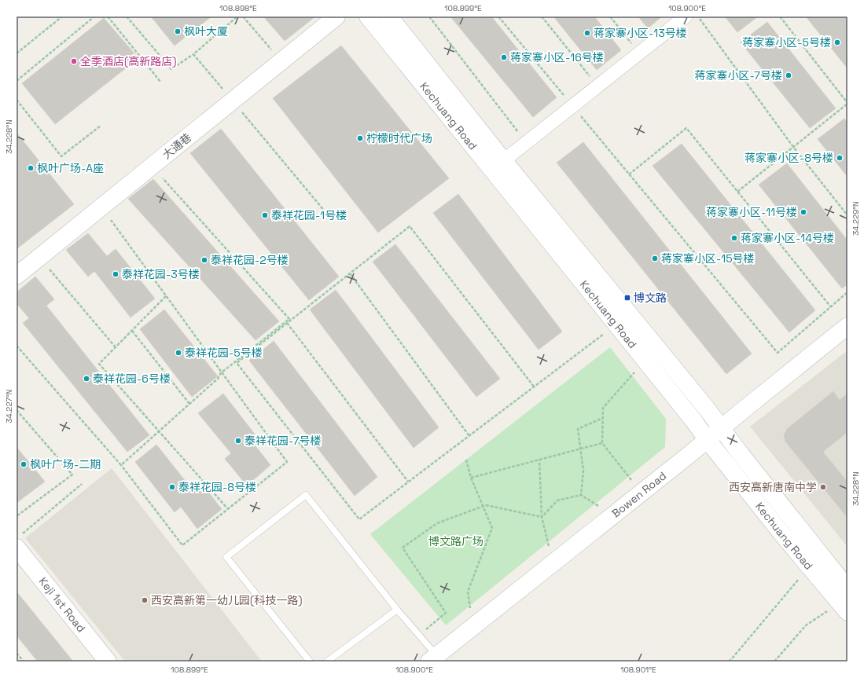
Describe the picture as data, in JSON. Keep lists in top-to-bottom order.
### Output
{
  "streets": {
    "street": [
      "Kechuang Road",
      "大通巷",
      "Bowen Road",
      "Keji 1st Road"
    ]
  },
  "crossings": [
    ["Kechuang Road", "Bowen Road"]
  ],
  "parks": ["博文路广场"],
  "places": {
    "other": [
      "枫叶大厦",
      "蒋家寨小区-13号楼",
      "蒋家寨小区-5号楼",
      "蒋家寨小区-16号楼",
      "全季酒店(高新路店)",
      "蒋家寨小区-7号楼",
      "柠檬时代广场",
      "蒋家寨小区-8号楼",
      "枫叶广场-A座",
      "蒋家寨小区-11号楼",
      "泰祥花园-1号楼",
      "蒋家寨小区-14号楼",
      "蒋家寨小区-15号楼",
      "泰祥花园-2号楼",
      "泰祥花园-3号楼",
      "泰祥花园-5号楼",
      "泰祥花园-6号楼",
      "泰祥花园-7号楼",
      "枫叶广场-二期",
      "泰祥花园-8号楼",
      "西安高新唐南中学",
      "西安高新第一幼儿园(科技一路)"
    ],
    "transit": ["博文路"]
  },
  "coordinates": [
    "108.898°E",
    "108.899°E",
    "108.900°E",
    "34.228°N",
    "34.229°N",
    "34.227°N",
    "108.901°E"
  ]
}
